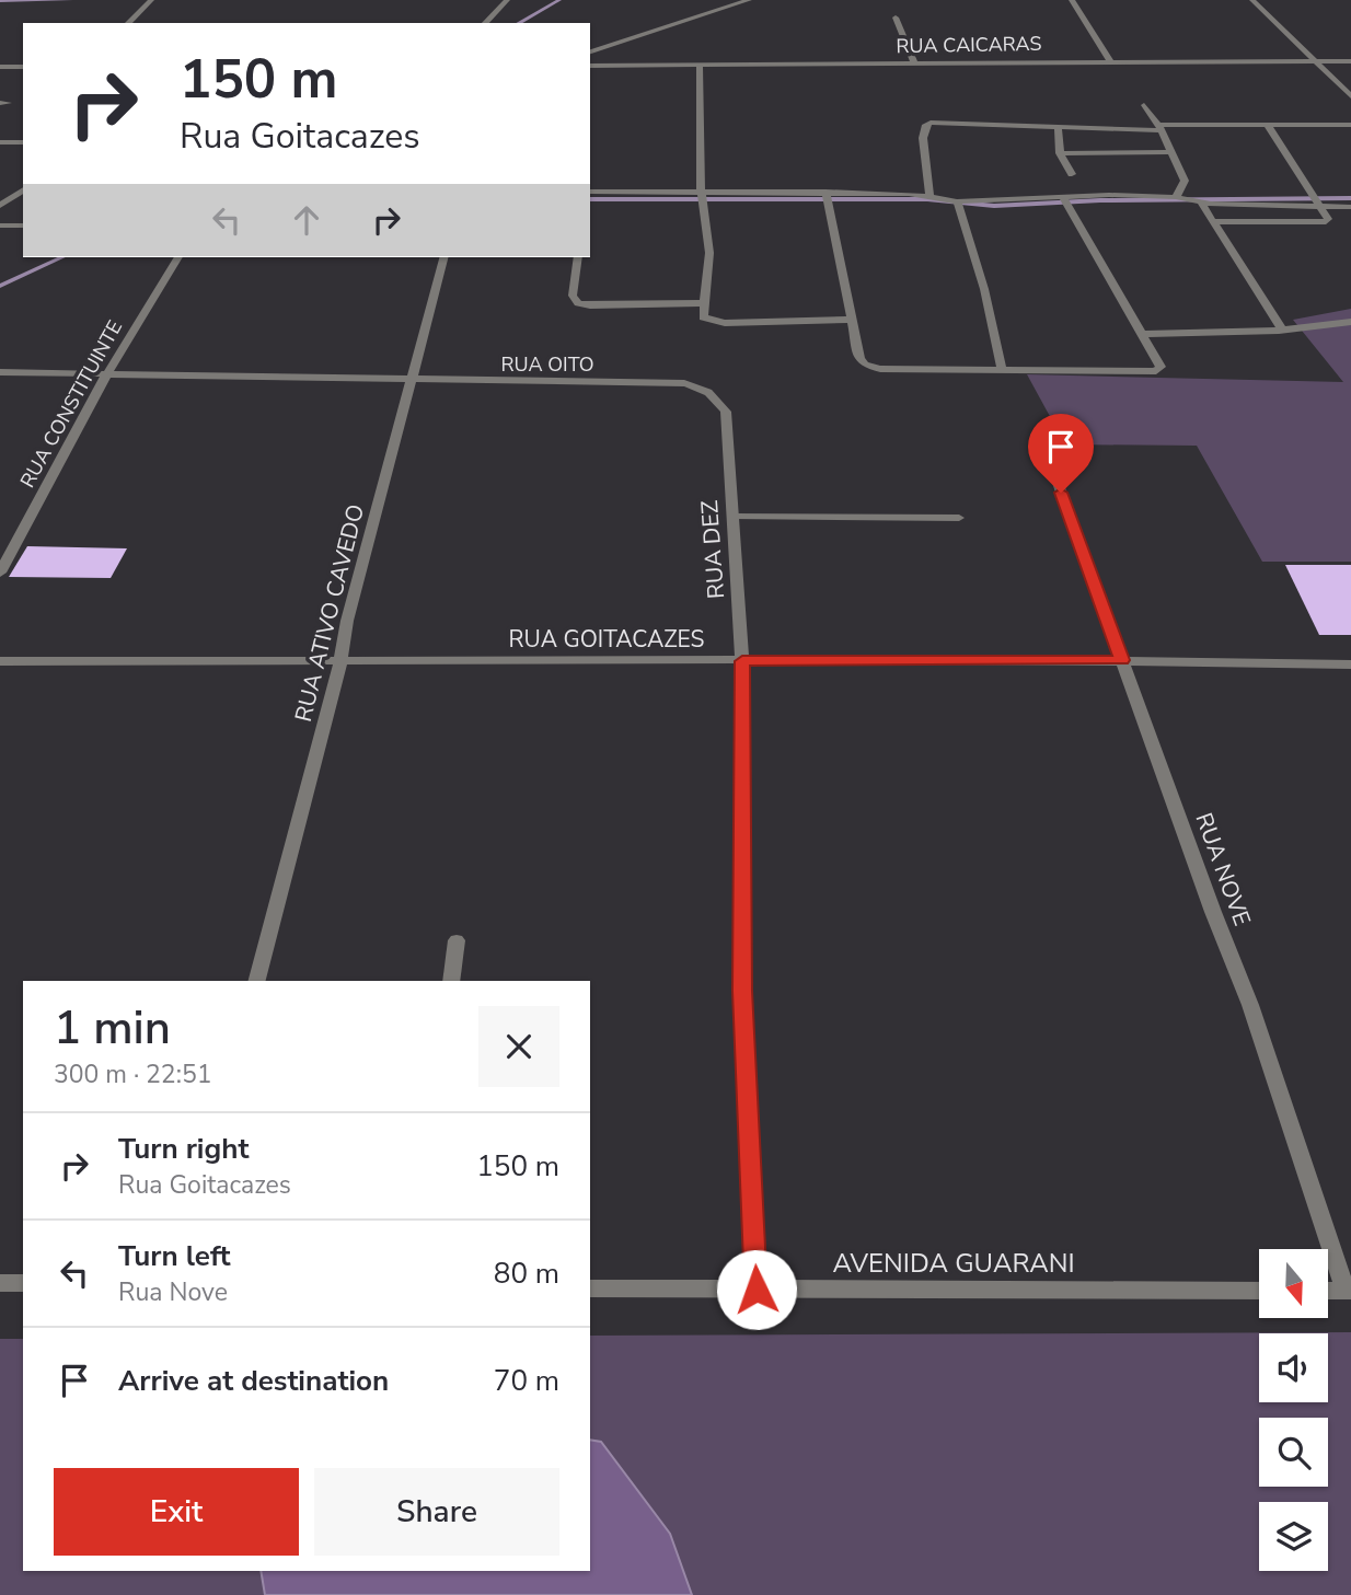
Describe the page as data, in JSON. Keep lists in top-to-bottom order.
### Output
{
  "streets": {
    "street": [
      "RUA CAICARAS",
      "RUA OITO",
      "RUA CONSTITUINTE",
      "RUA DEZ",
      "RUA ATIVO CAVEDO",
      "RUA GOITACAZES",
      "RUA NOVE",
      "AVENIDA GUARANI"
    ]
  },
  "crossings": [
    ["RUA OITO", "RUA CONSTITUINTE"],
    ["RUA OITO", "RUA DEZ"],
    ["RUA OITO", "RUA ATIVO CAVEDO"],
    ["RUA DEZ", "RUA GOITACAZES"],
    ["RUA DEZ", "AVENIDA GUARANI"],
    ["RUA ATIVO CAVEDO", "RUA GOITACAZES"],
    ["RUA GOITACAZES", "RUA NOVE"]
  ],
  "north": "bottom",
  "page": {
    "turn": ["150 m", "Rua Goitacazes"],
    "heading": ["1 min", "300 m · 22:51"],
    "list": [
      {
        "name": "Turn right",
        "note": "Rua Goitacazes",
        "value": "150 m"
      },
      {
        "name": "Turn left",
        "note": "Rua Nove",
        "value": "80 m"
      },
      {
        "name": "Arrive at destination",
        "value": "70 m"
      }
    ],
    "buttons": ["Exit", "Share"]
  }
}
